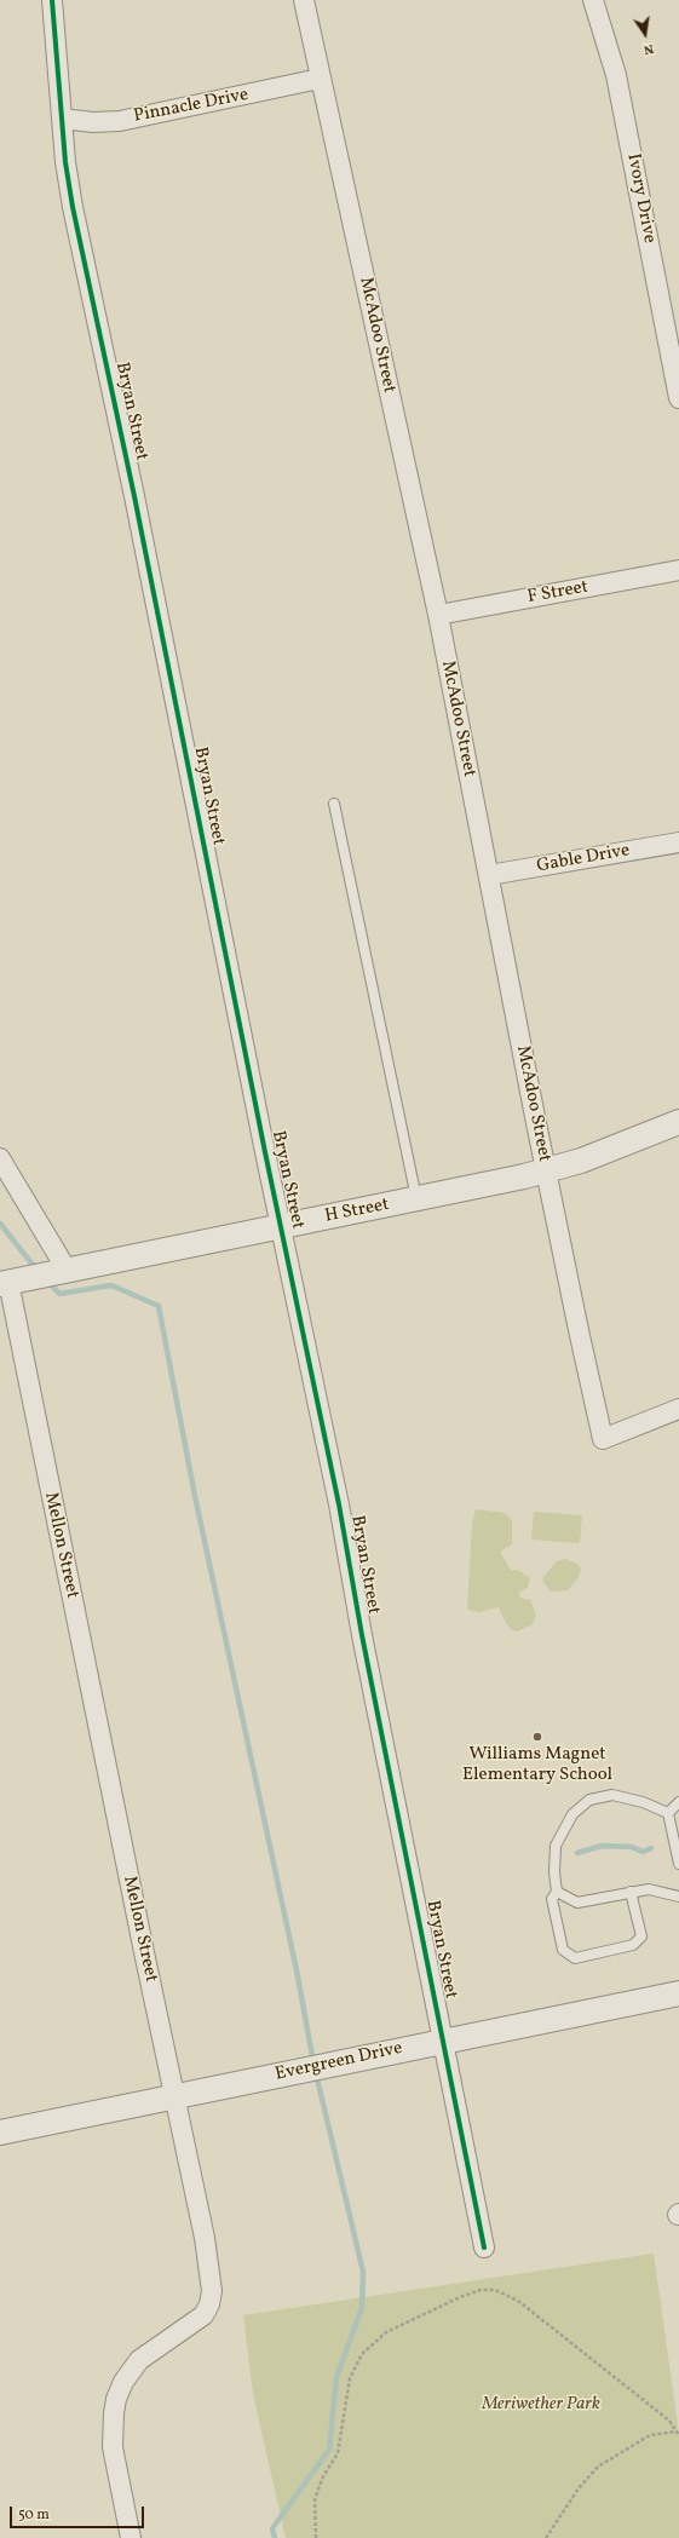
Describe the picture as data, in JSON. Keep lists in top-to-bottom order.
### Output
{
  "streets": {
    "street": [
      "Pinnacle Drive",
      "Ivory Drive",
      "McAdoo Street",
      "Bryan Street",
      "F Street",
      "Gable Drive",
      "H Street",
      "Mellon Street",
      "Evergreen Drive"
    ]
  },
  "crossings": [
    ["Pinnacle Drive", "McAdoo Street"],
    ["Pinnacle Drive", "Bryan Street"],
    ["McAdoo Street", "F Street"],
    ["McAdoo Street", "Gable Drive"],
    ["McAdoo Street", "H Street"],
    ["Bryan Street", "H Street"],
    ["Bryan Street", "Evergreen Drive"],
    ["H Street", "Mellon Street"],
    ["Mellon Street", "Evergreen Drive"]
  ],
  "parks": ["Meriwether Park"],
  "places": ["Williams Magnet Elementary School"],
  "scale_bar": "50 m",
  "north": "bottom"
}
